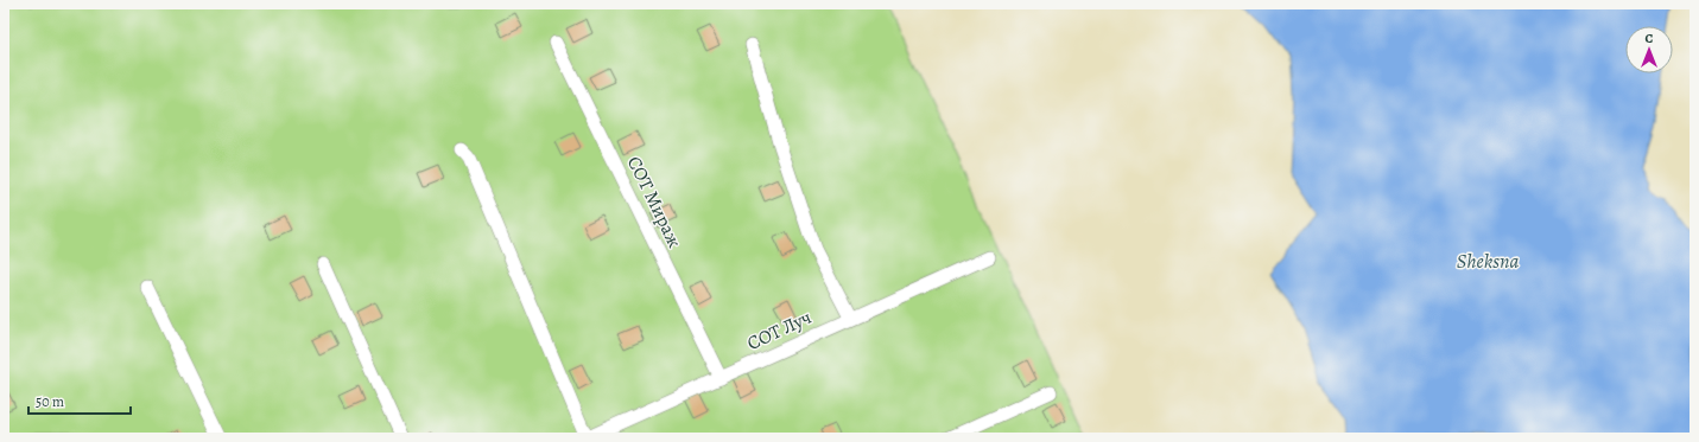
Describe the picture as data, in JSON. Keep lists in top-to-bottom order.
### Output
{
  "streets": {
    "street": ["СОТ Мираж", "СОТ Луч"]
  },
  "crossings": [
    ["СОТ Мираж", "СОТ Луч"]
  ],
  "water": ["Sheksna"],
  "scale_bar": "50 m",
  "north": "top"
}
